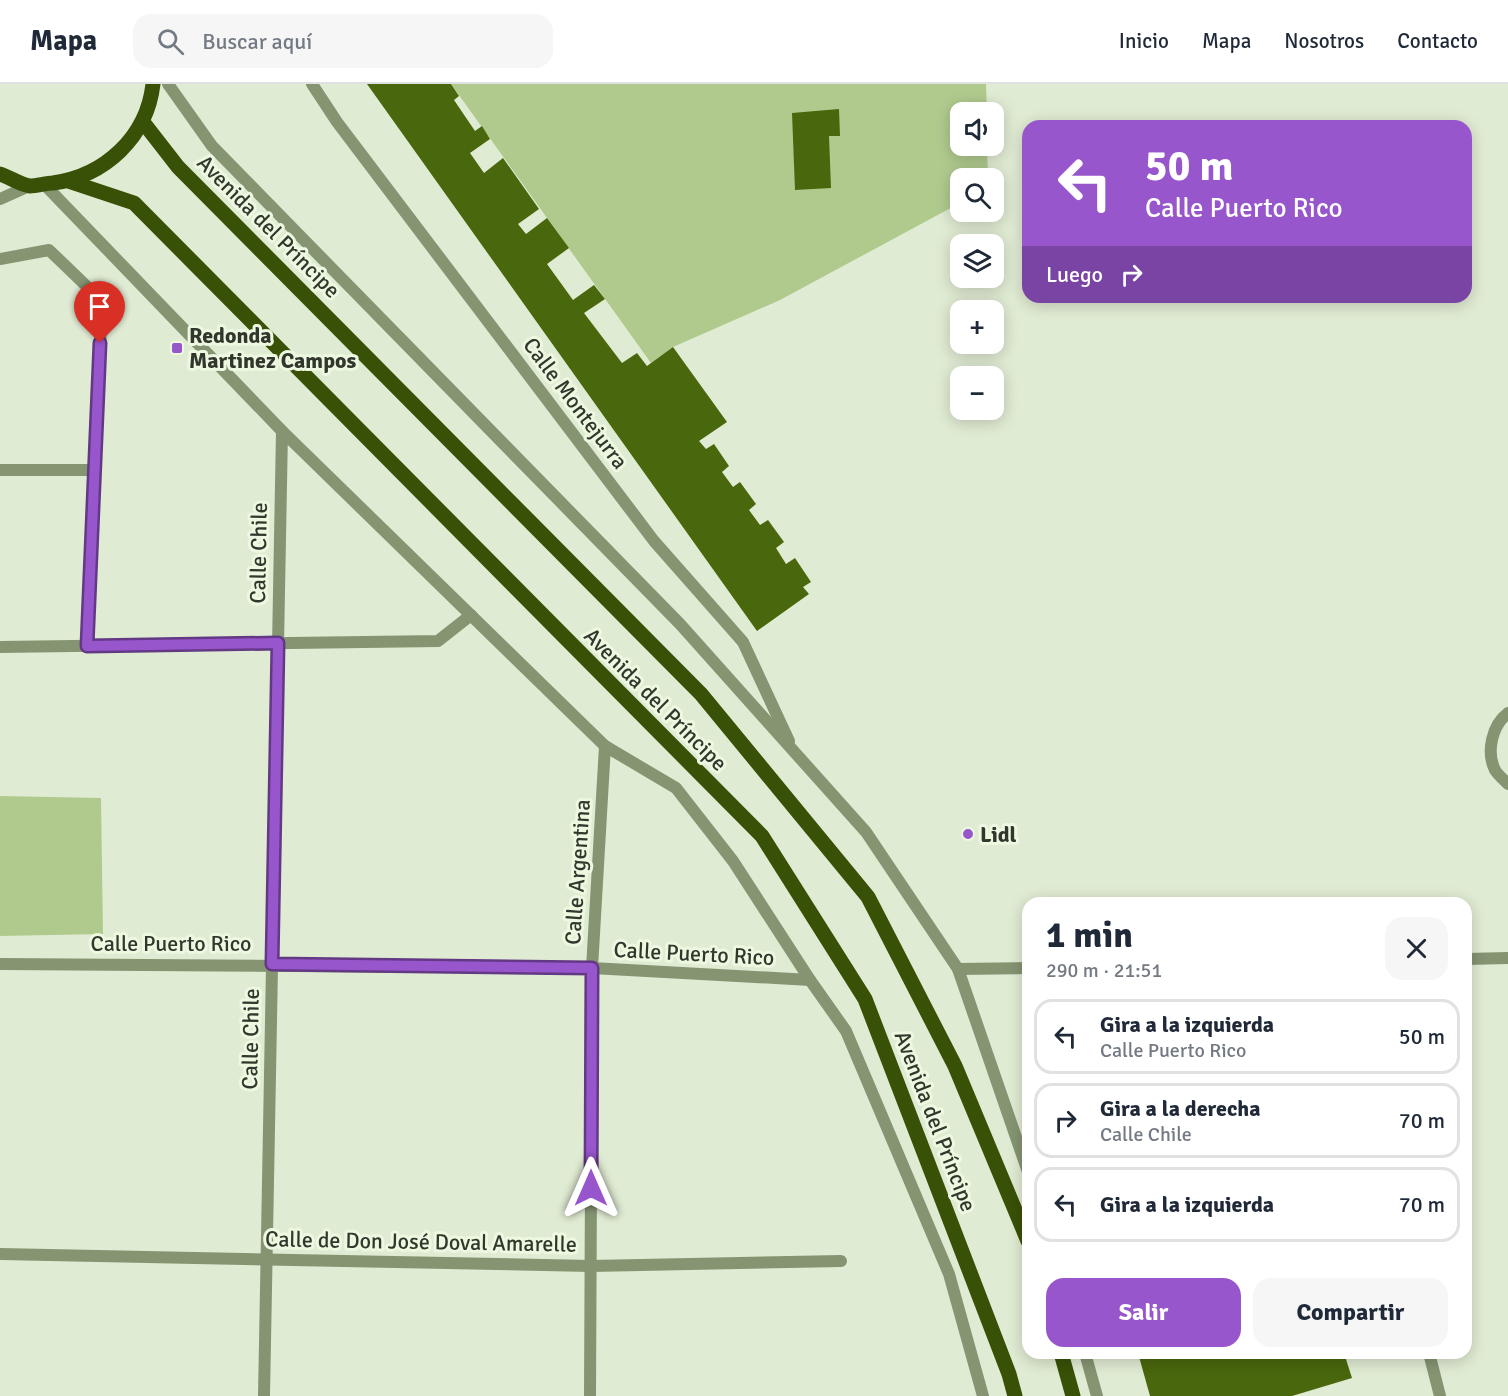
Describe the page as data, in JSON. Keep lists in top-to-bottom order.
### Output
{
  "streets": {
    "main road": ["Avenida del Príncipe"],
    "street": [
      "Calle Montejurra",
      "Calle Chile",
      "Calle Argentina",
      "Calle Puerto Rico",
      "Calle de Don José Doval Amarelle"
    ]
  },
  "crossings": [
    ["Avenida del Príncipe", "Calle Montejurra"],
    ["Avenida del Príncipe", "Calle Chile"],
    ["Avenida del Príncipe", "Calle Argentina"],
    ["Avenida del Príncipe", "Calle Puerto Rico"],
    ["Calle Chile", "Calle Puerto Rico"],
    ["Calle Chile", "Calle de Don José Doval Amarelle"],
    ["Calle Argentina", "Calle Puerto Rico"],
    ["Calle Argentina", "Calle de Don José Doval Amarelle"]
  ],
  "places": {
    "transit": ["Redonda Martinez Campos"],
    "other": ["Lidl"]
  },
  "page": {
    "header": "Mapa",
    "search": "Buscar aquí",
    "nav": [
      "Inicio",
      "Mapa",
      "Nosotros",
      "Contacto"
    ],
    "map_buttons": ["+", "−"],
    "turn": ["50 m", "Calle Puerto Rico"],
    "then": "Luego",
    "heading": ["1 min", "290 m · 21:51"],
    "list": [
      {
        "name": "Gira a la izquierda",
        "note": "Calle Puerto Rico",
        "value": "50 m"
      },
      {
        "name": "Gira a la derecha",
        "note": "Calle Chile",
        "value": "70 m"
      },
      {
        "name": "Gira a la izquierda",
        "value": "70 m"
      }
    ],
    "buttons": ["Salir", "Compartir"]
  }
}
